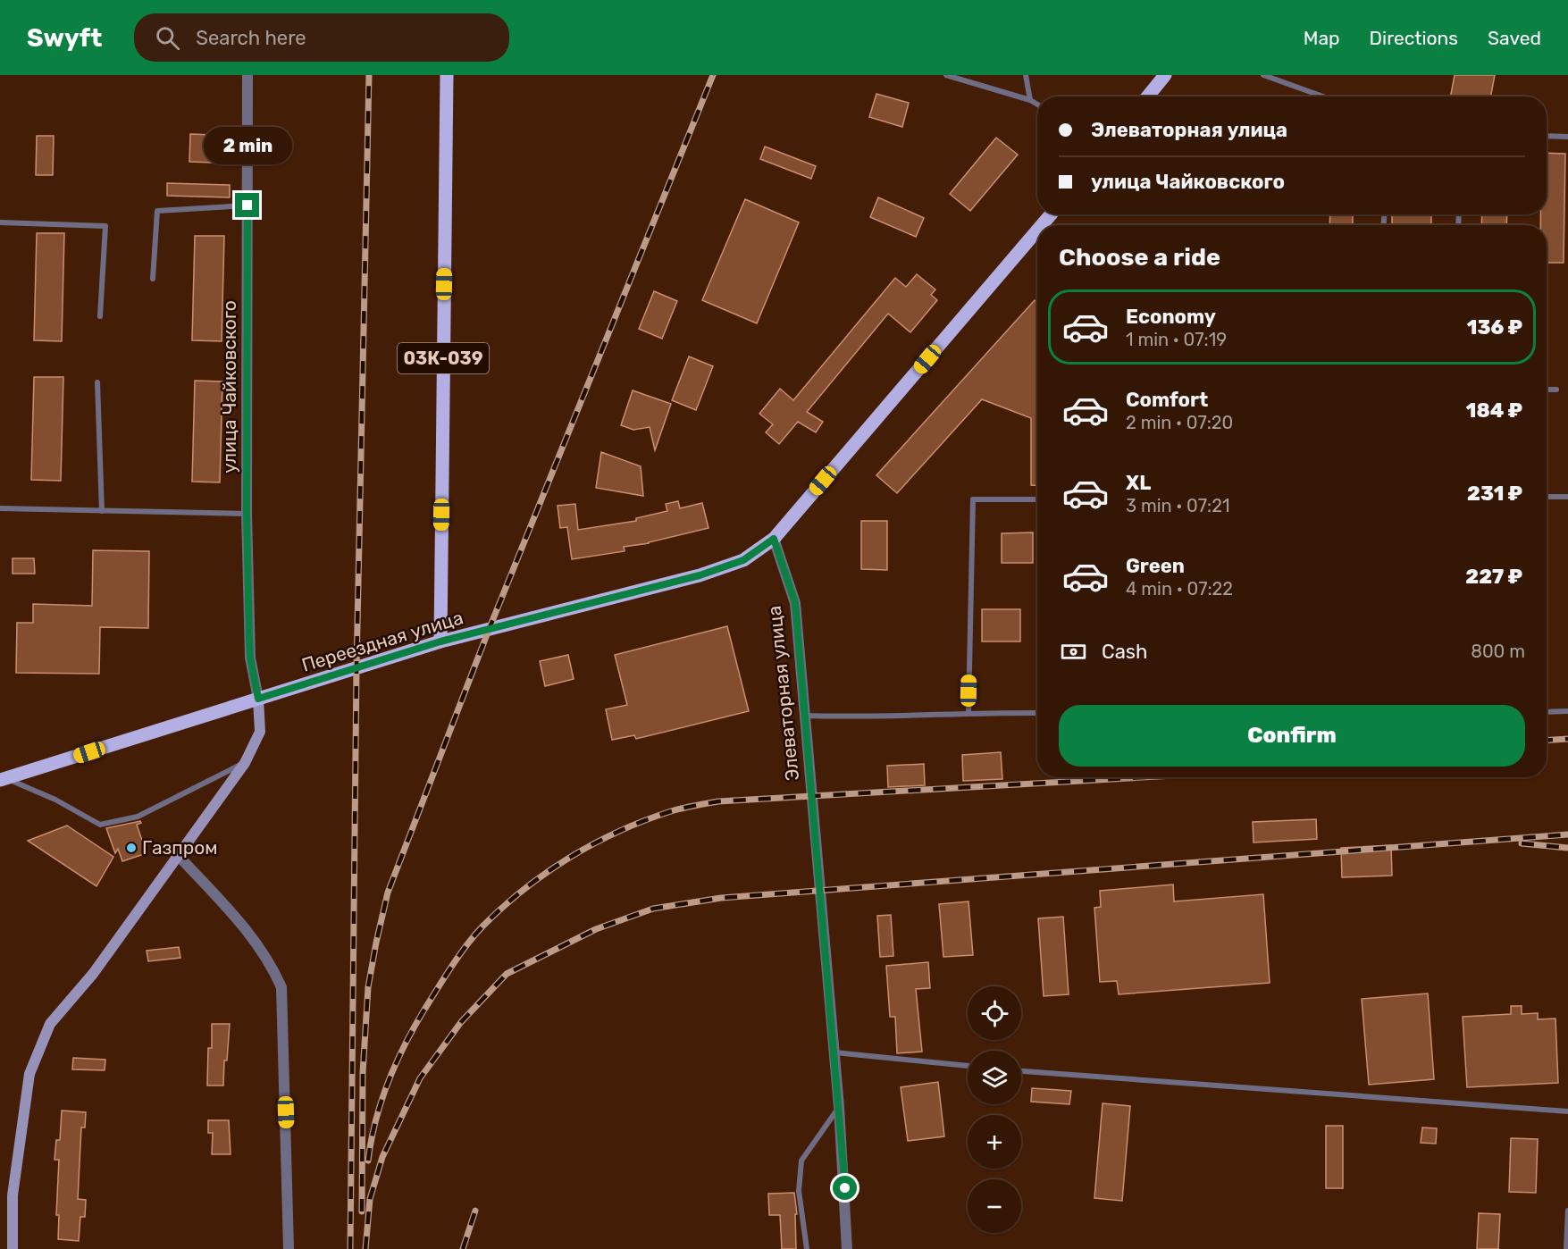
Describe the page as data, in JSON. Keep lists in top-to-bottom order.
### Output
{
  "streets": {
    "main road": ["03К-039", "Переездная улица"],
    "street": ["улица Чайковского", "Элеваторная улица"]
  },
  "crossings": [
    ["03К-039", "Переездная улица"],
    ["улица Чайковского", "Переездная улица"],
    ["Переездная улица", "Элеваторная улица"]
  ],
  "places": ["Газпром"],
  "page": {
    "header": "Swyft",
    "search": "Search here",
    "nav": ["Map", "Directions", "Saved"],
    "banner": ["Элеваторная улица", "улица Чайковского"],
    "bubble": "2 min",
    "heading": "Choose a ride",
    "list": [
      {
        "name": "Economy",
        "note": "1 min · 07:19",
        "value": "136 ₽"
      },
      {
        "name": "Comfort",
        "note": "2 min · 07:20",
        "value": "184 ₽"
      },
      {
        "name": "XL",
        "note": "3 min · 07:21",
        "value": "231 ₽"
      },
      {
        "name": "Green",
        "note": "4 min · 07:22",
        "value": "227 ₽"
      }
    ],
    "pay": ["Cash", "800 m"],
    "buttons": "Confirm",
    "map_buttons": ["+", "−"]
  }
}
